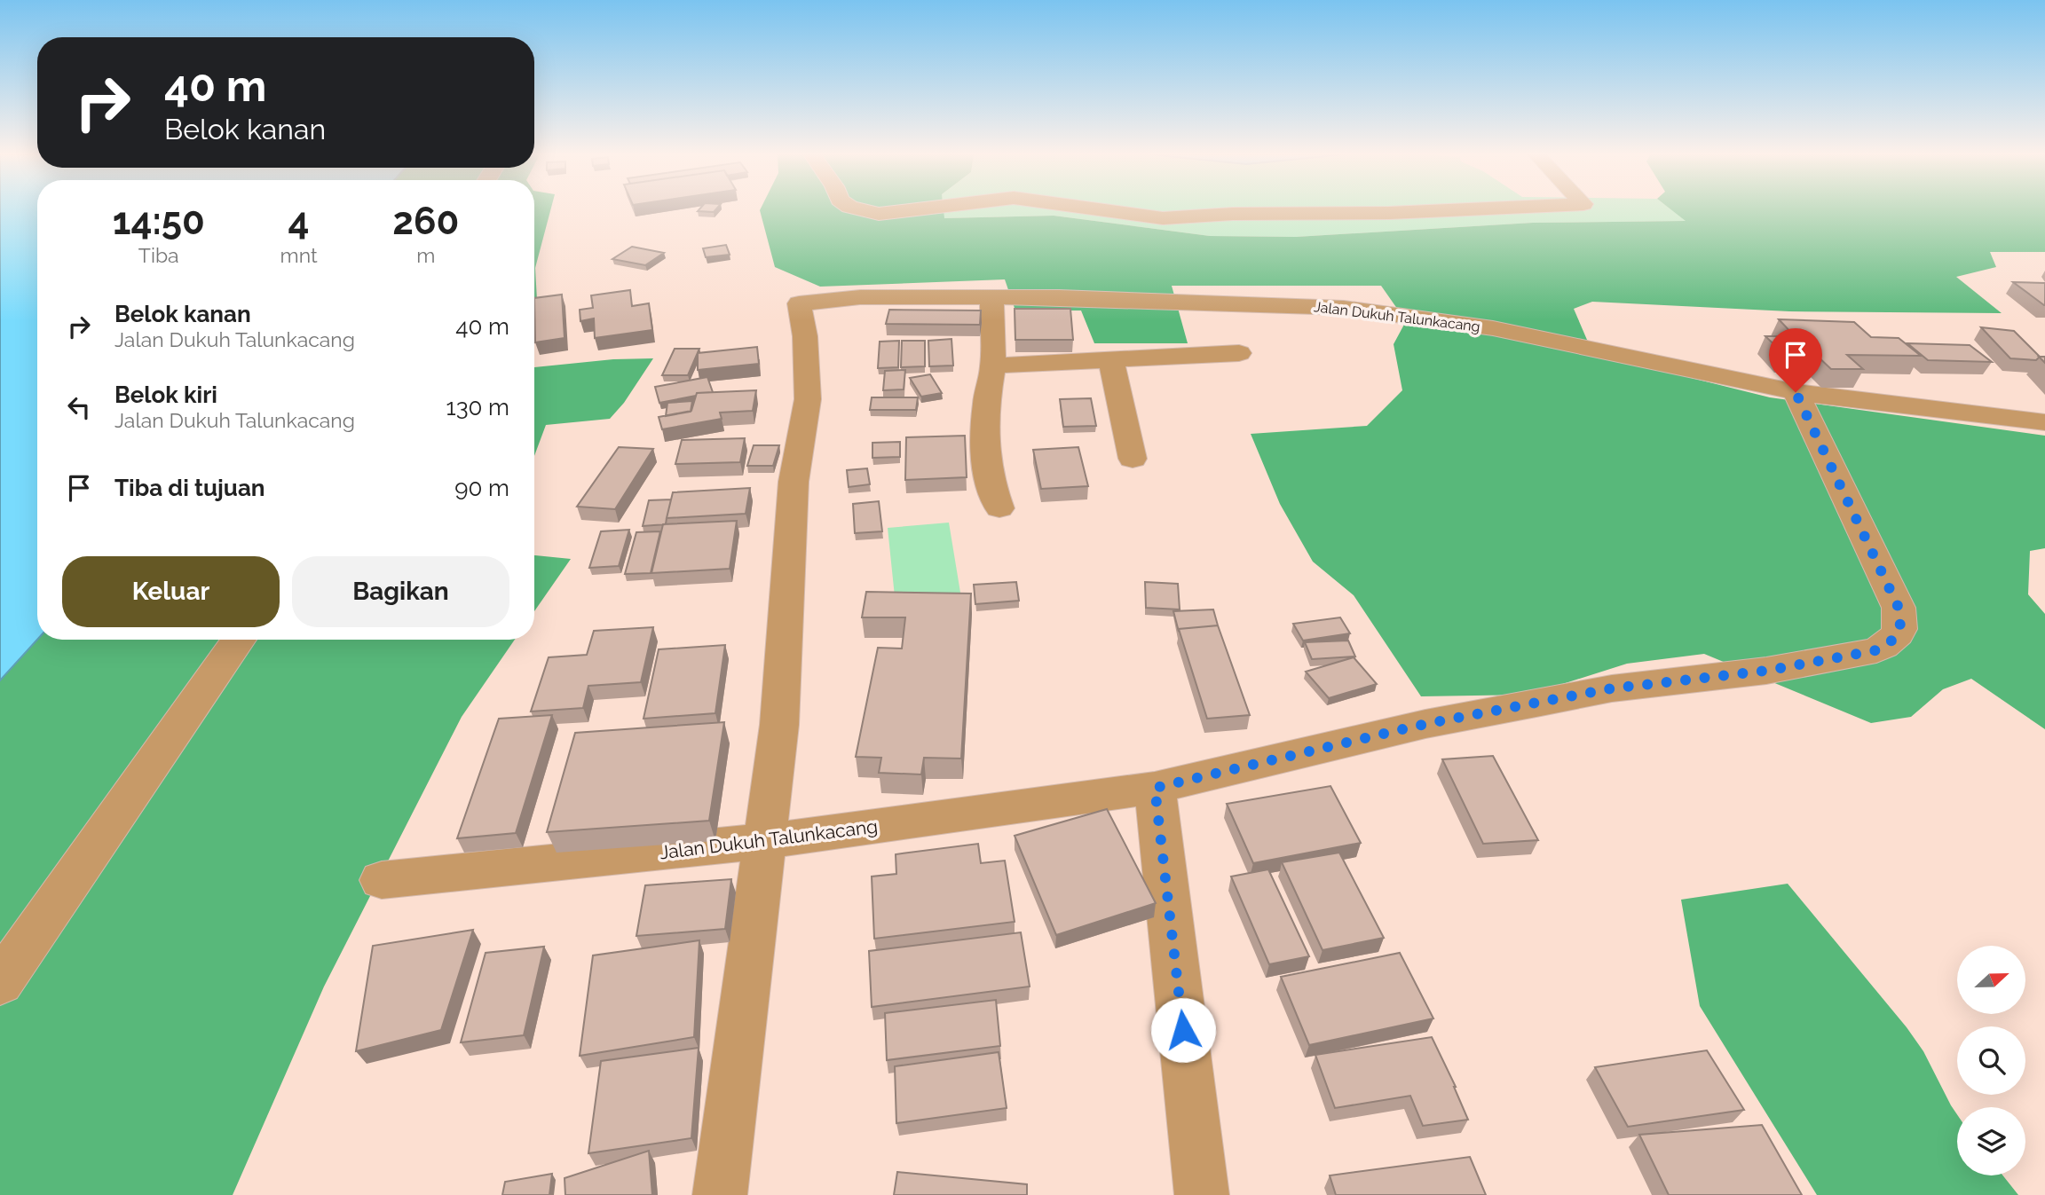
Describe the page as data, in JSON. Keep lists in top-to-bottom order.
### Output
{
  "streets": {
    "street": ["Jalan Dukuh Talunkacang"]
  },
  "north": "right",
  "page": {
    "turn": ["40 m", "Belok kanan"],
    "eta": [
      "14:50",
      "Tiba",
      "4",
      "mnt",
      "260",
      "m"
    ],
    "list": [
      {
        "name": "Belok kanan",
        "note": "Jalan Dukuh Talunkacang",
        "value": "40 m"
      },
      {
        "name": "Belok kiri",
        "note": "Jalan Dukuh Talunkacang",
        "value": "130 m"
      },
      {
        "name": "Tiba di tujuan",
        "value": "90 m"
      }
    ],
    "buttons": ["Keluar", "Bagikan"]
  }
}
